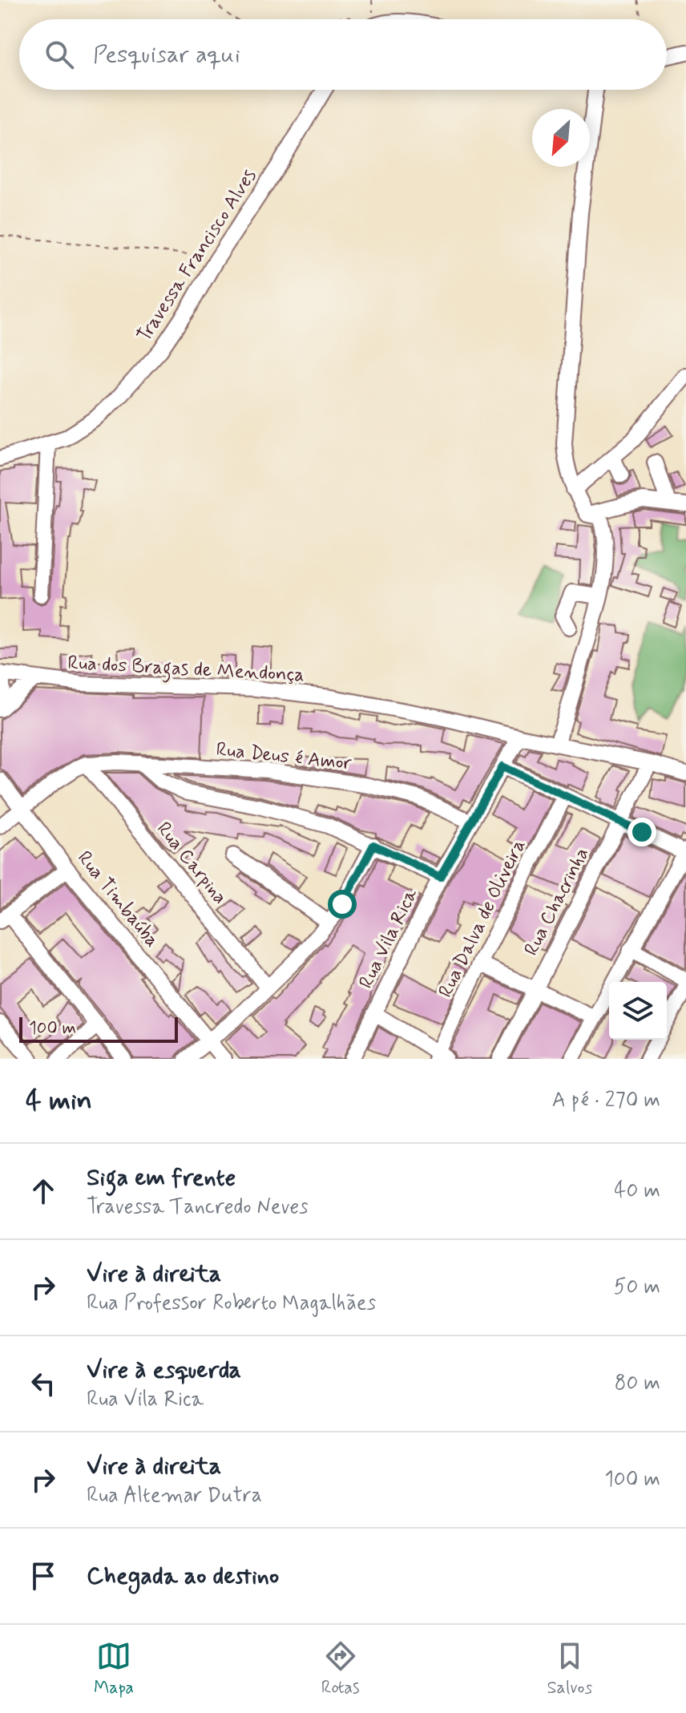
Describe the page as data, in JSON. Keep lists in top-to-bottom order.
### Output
{
  "streets": {
    "street": [
      "Travessa Francisco Alves",
      "Rua dos Bragas de Mendonça",
      "Rua Deus é Amor",
      "Rua Carpina",
      "Rua Timbaúba",
      "Rua Chacrinha",
      "Rua Dalva de Oliveira",
      "Rua Vila Rica"
    ]
  },
  "crossings": [
    ["Rua dos Bragas de Mendonça", "Rua Chacrinha"],
    ["Rua dos Bragas de Mendonça", "Rua Vila Rica"],
    ["Rua Deus é Amor", "Rua Carpina"],
    ["Rua Deus é Amor", "Rua Vila Rica"]
  ],
  "scale_bar": "100 m",
  "north": "bottom left",
  "page": {
    "search": "Pesquisar aqui",
    "scale": "100 m",
    "heading": ["4 min", "A pé · 270 m"],
    "list": [
      ["Siga em frente", "Travessa Tancredo Neves", "40 m"],
      ["Vire à direita", "Rua Professor Roberto Magalhães", "50 m"],
      ["Vire à esquerda", "Rua Vila Rica", "80 m"],
      ["Vire à direita", "Rua Altemar Dutra", "100 m"],
      "Chegada ao destino"
    ],
    "nav": ["Mapa", "Rotas", "Salvos"]
  }
}
